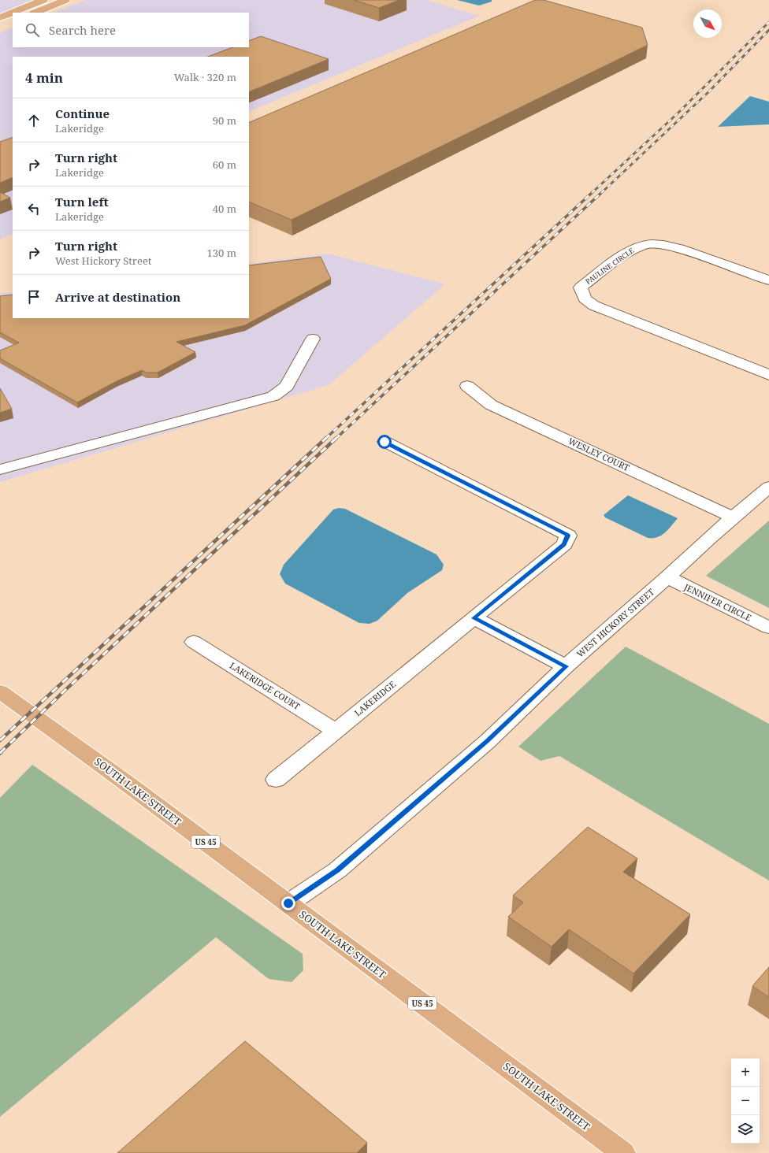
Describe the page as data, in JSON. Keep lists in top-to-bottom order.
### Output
{
  "streets": {
    "main road": ["SOUTH LAKE STREET", "US 45"],
    "street": [
      "PAULINE CIRCLE",
      "WESLEY COURT",
      "JENNIFER CIRCLE",
      "WEST HICKORY STREET",
      "LAKERIDGE COURT",
      "LAKERIDGE"
    ]
  },
  "crossings": [
    ["WESLEY COURT", "WEST HICKORY STREET"],
    ["JENNIFER CIRCLE", "WEST HICKORY STREET"],
    ["WEST HICKORY STREET", "SOUTH LAKE STREET"],
    ["LAKERIDGE COURT", "LAKERIDGE"]
  ],
  "north": "bottom right",
  "page": {
    "search": "Search here",
    "heading": ["4 min", "Walk · 320 m"],
    "list": [
      ["Continue", "Lakeridge", "90 m"],
      ["Turn right", "Lakeridge", "60 m"],
      ["Turn left", "Lakeridge", "40 m"],
      ["Turn right", "West Hickory Street", "130 m"],
      "Arrive at destination"
    ],
    "map_buttons": ["+", "−"]
  }
}
